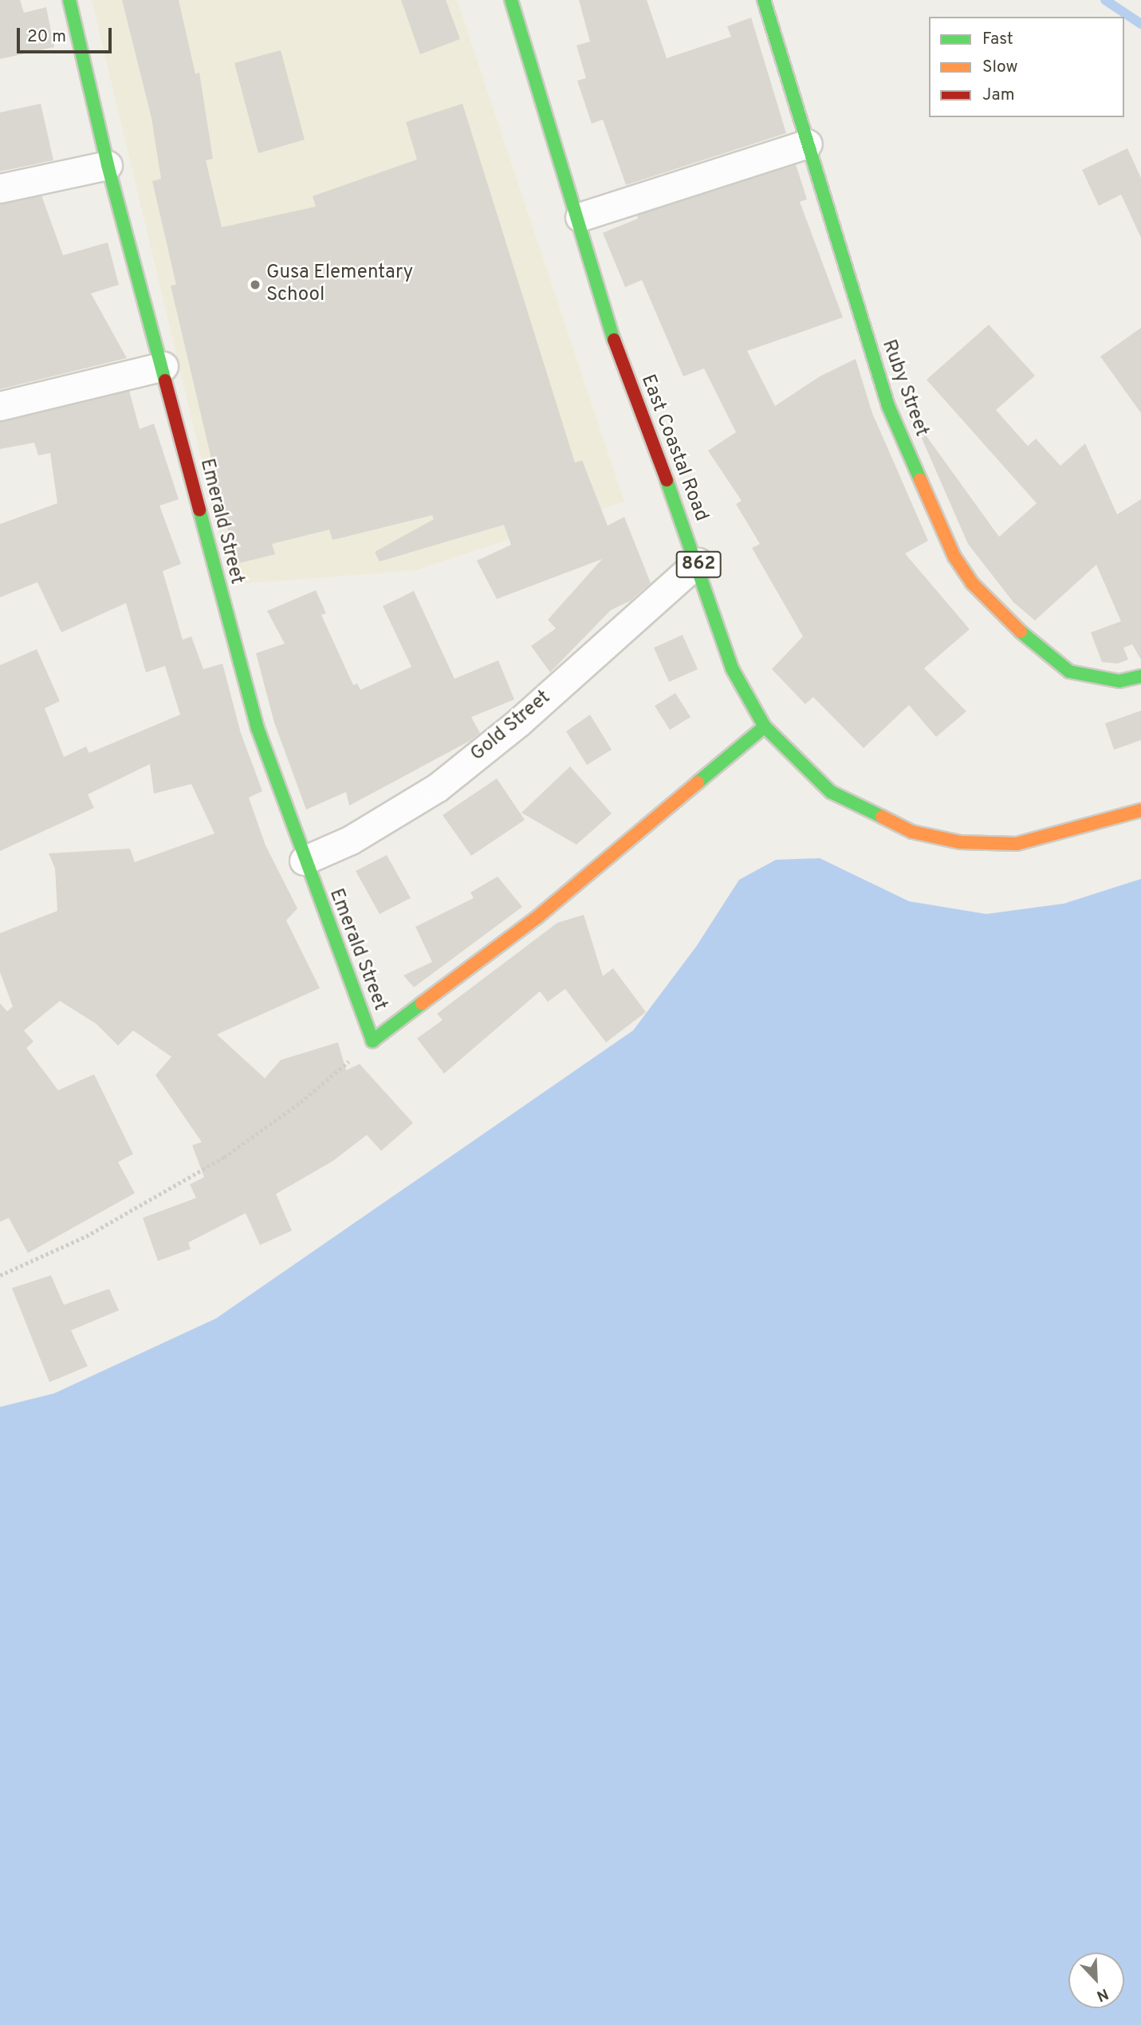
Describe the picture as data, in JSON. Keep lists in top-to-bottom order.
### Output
{
  "streets": {
    "street": [
      "Ruby Street",
      "East Coastal Road",
      "Emerald Street",
      "862",
      "Gold Street"
    ]
  },
  "crossings": [
    ["East Coastal Road", "Gold Street"],
    ["Emerald Street", "Gold Street"]
  ],
  "places": ["Gusa Elementary School"],
  "legend": ["Fast", "Slow", "Jam"],
  "scale_bar": "20 m",
  "north": "bottom right"
}
